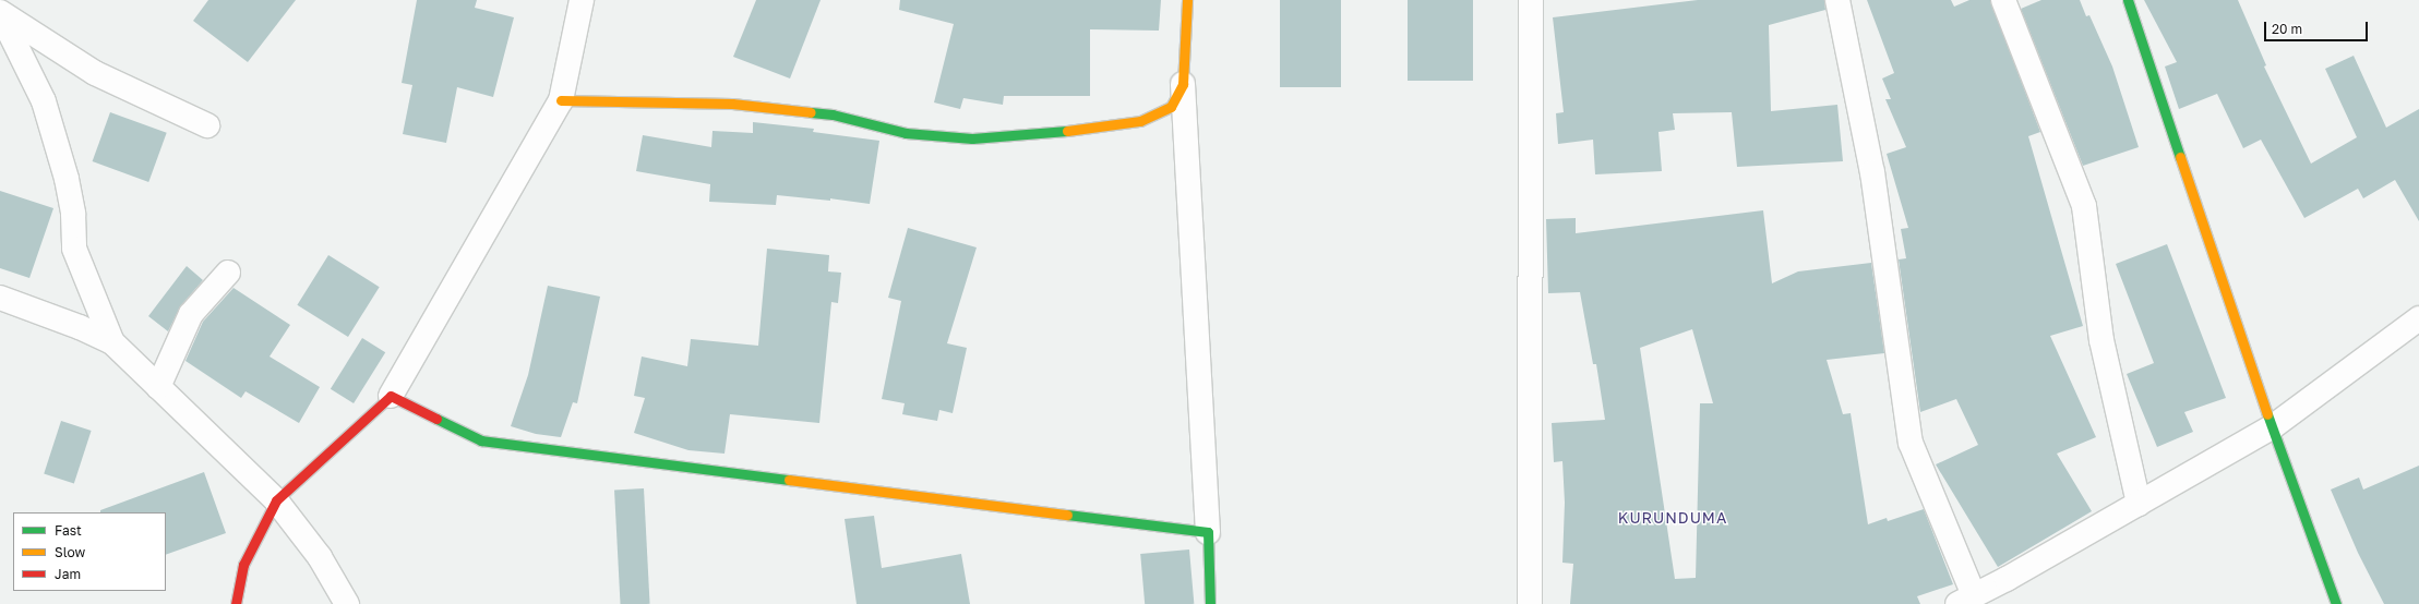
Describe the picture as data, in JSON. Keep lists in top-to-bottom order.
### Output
{
  "districts": ["KURUNDUMA"],
  "legend": ["Fast", "Slow", "Jam"],
  "scale_bar": "20 m"
}
